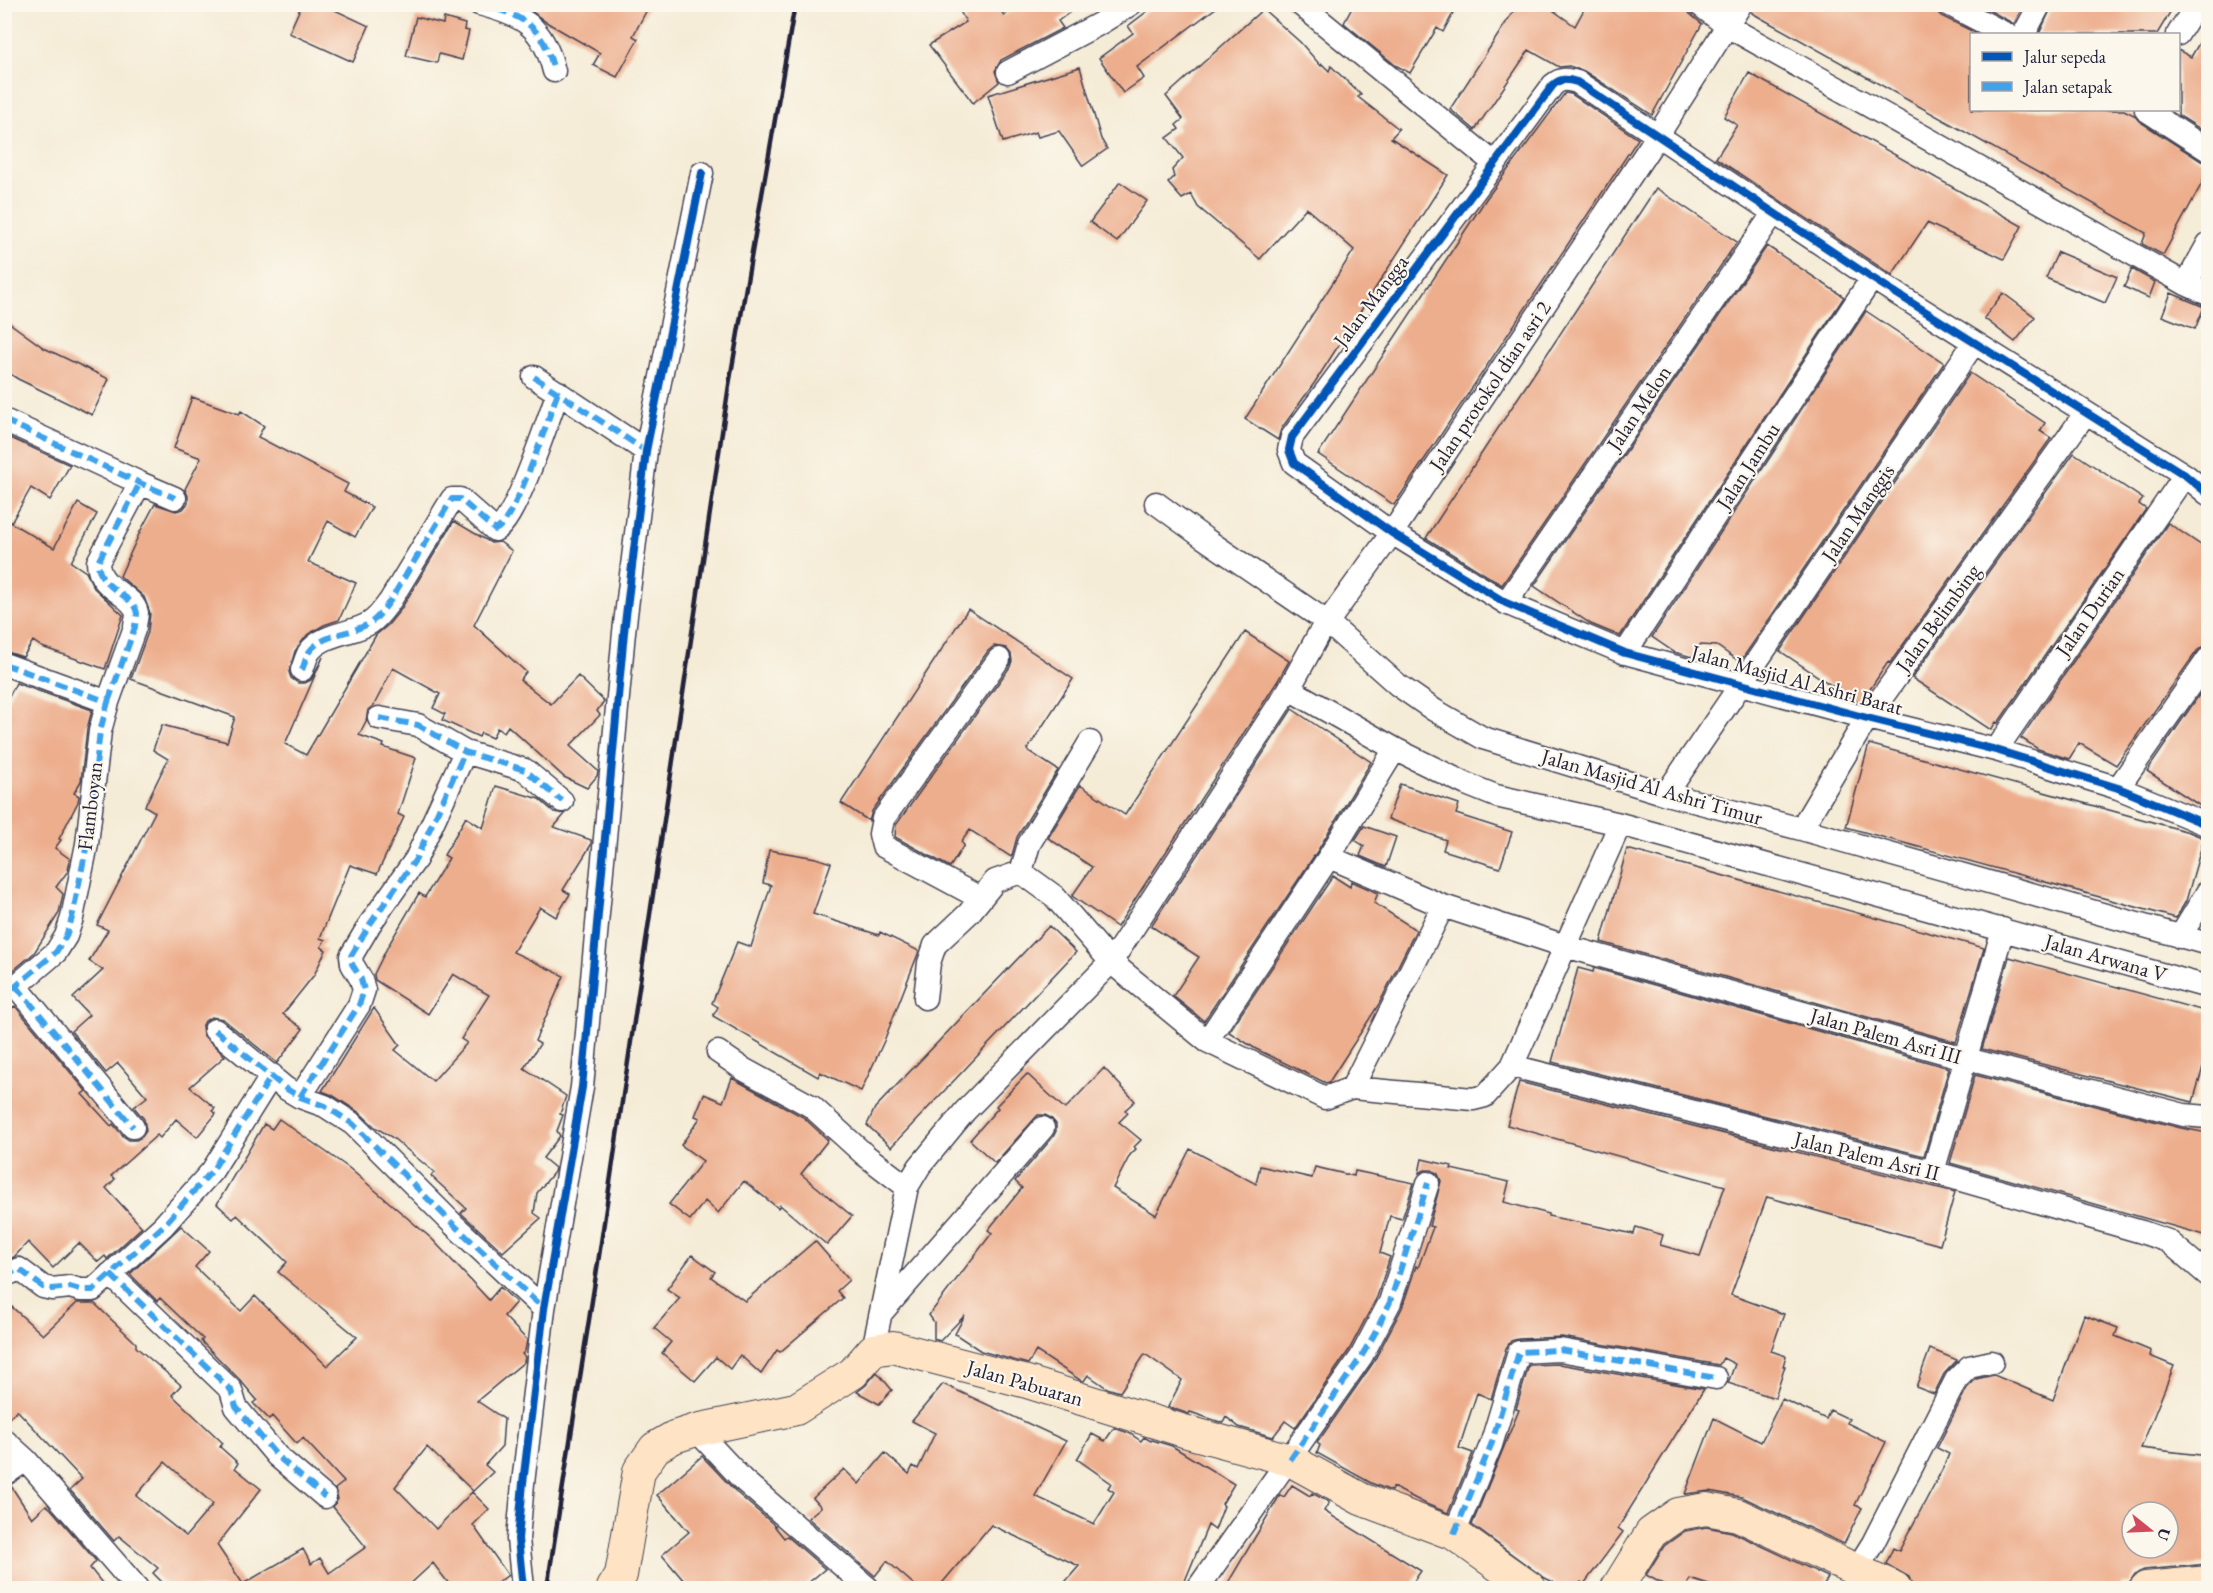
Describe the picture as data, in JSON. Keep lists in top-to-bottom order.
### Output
{
  "streets": {
    "street": [
      "Jalan Mangga",
      "Jalan protokol dian asri 2",
      "Jalan Melon",
      "Jalan Jambu",
      "Jalan Manggis",
      "Jalan Durian",
      "Jalan Belimbing",
      "Jalan Masjid Al Ashri Barat",
      "Jalan Masjid Al Ashri Timur",
      "Flamboyan",
      "Jalan Arwana V",
      "Jalan Palem Asri III",
      "Jalan Palem Asri II",
      "Jalan Pabuaran"
    ]
  },
  "crossings": [
    ["Jalan Mangga", "Jalan protokol dian asri 2"],
    ["Jalan Mangga", "Jalan Masjid Al Ashri Barat"],
    ["Jalan protokol dian asri 2", "Jalan Masjid Al Ashri Barat"],
    ["Jalan protokol dian asri 2", "Jalan Masjid Al Ashri Timur"],
    ["Jalan protokol dian asri 2", "Jalan Arwana V"],
    ["Jalan Melon", "Jalan Masjid Al Ashri Barat"],
    ["Jalan Jambu", "Jalan Masjid Al Ashri Barat"],
    ["Jalan Manggis", "Jalan Masjid Al Ashri Barat"],
    ["Jalan Manggis", "Jalan Masjid Al Ashri Timur"],
    ["Jalan Durian", "Jalan Masjid Al Ashri Barat"],
    ["Jalan Belimbing", "Jalan Masjid Al Ashri Barat"],
    ["Jalan Belimbing", "Jalan Masjid Al Ashri Timur"]
  ],
  "legend": ["Jalur sepeda", "Jalan setapak"],
  "north": "right"
}
